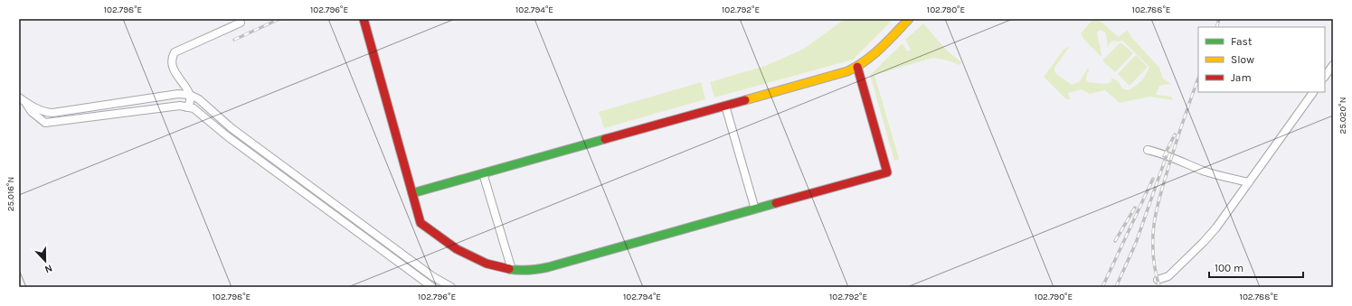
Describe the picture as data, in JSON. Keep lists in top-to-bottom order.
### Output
{
  "legend": ["Fast", "Slow", "Jam"],
  "scale_bar": "100 m",
  "north": "bottom",
  "coordinates": [
    "102.798°E",
    "102.796°E",
    "102.794°E",
    "102.792°E",
    "102.790°E",
    "102.788°E",
    "25.020°N",
    "25.016°N"
  ]
}
